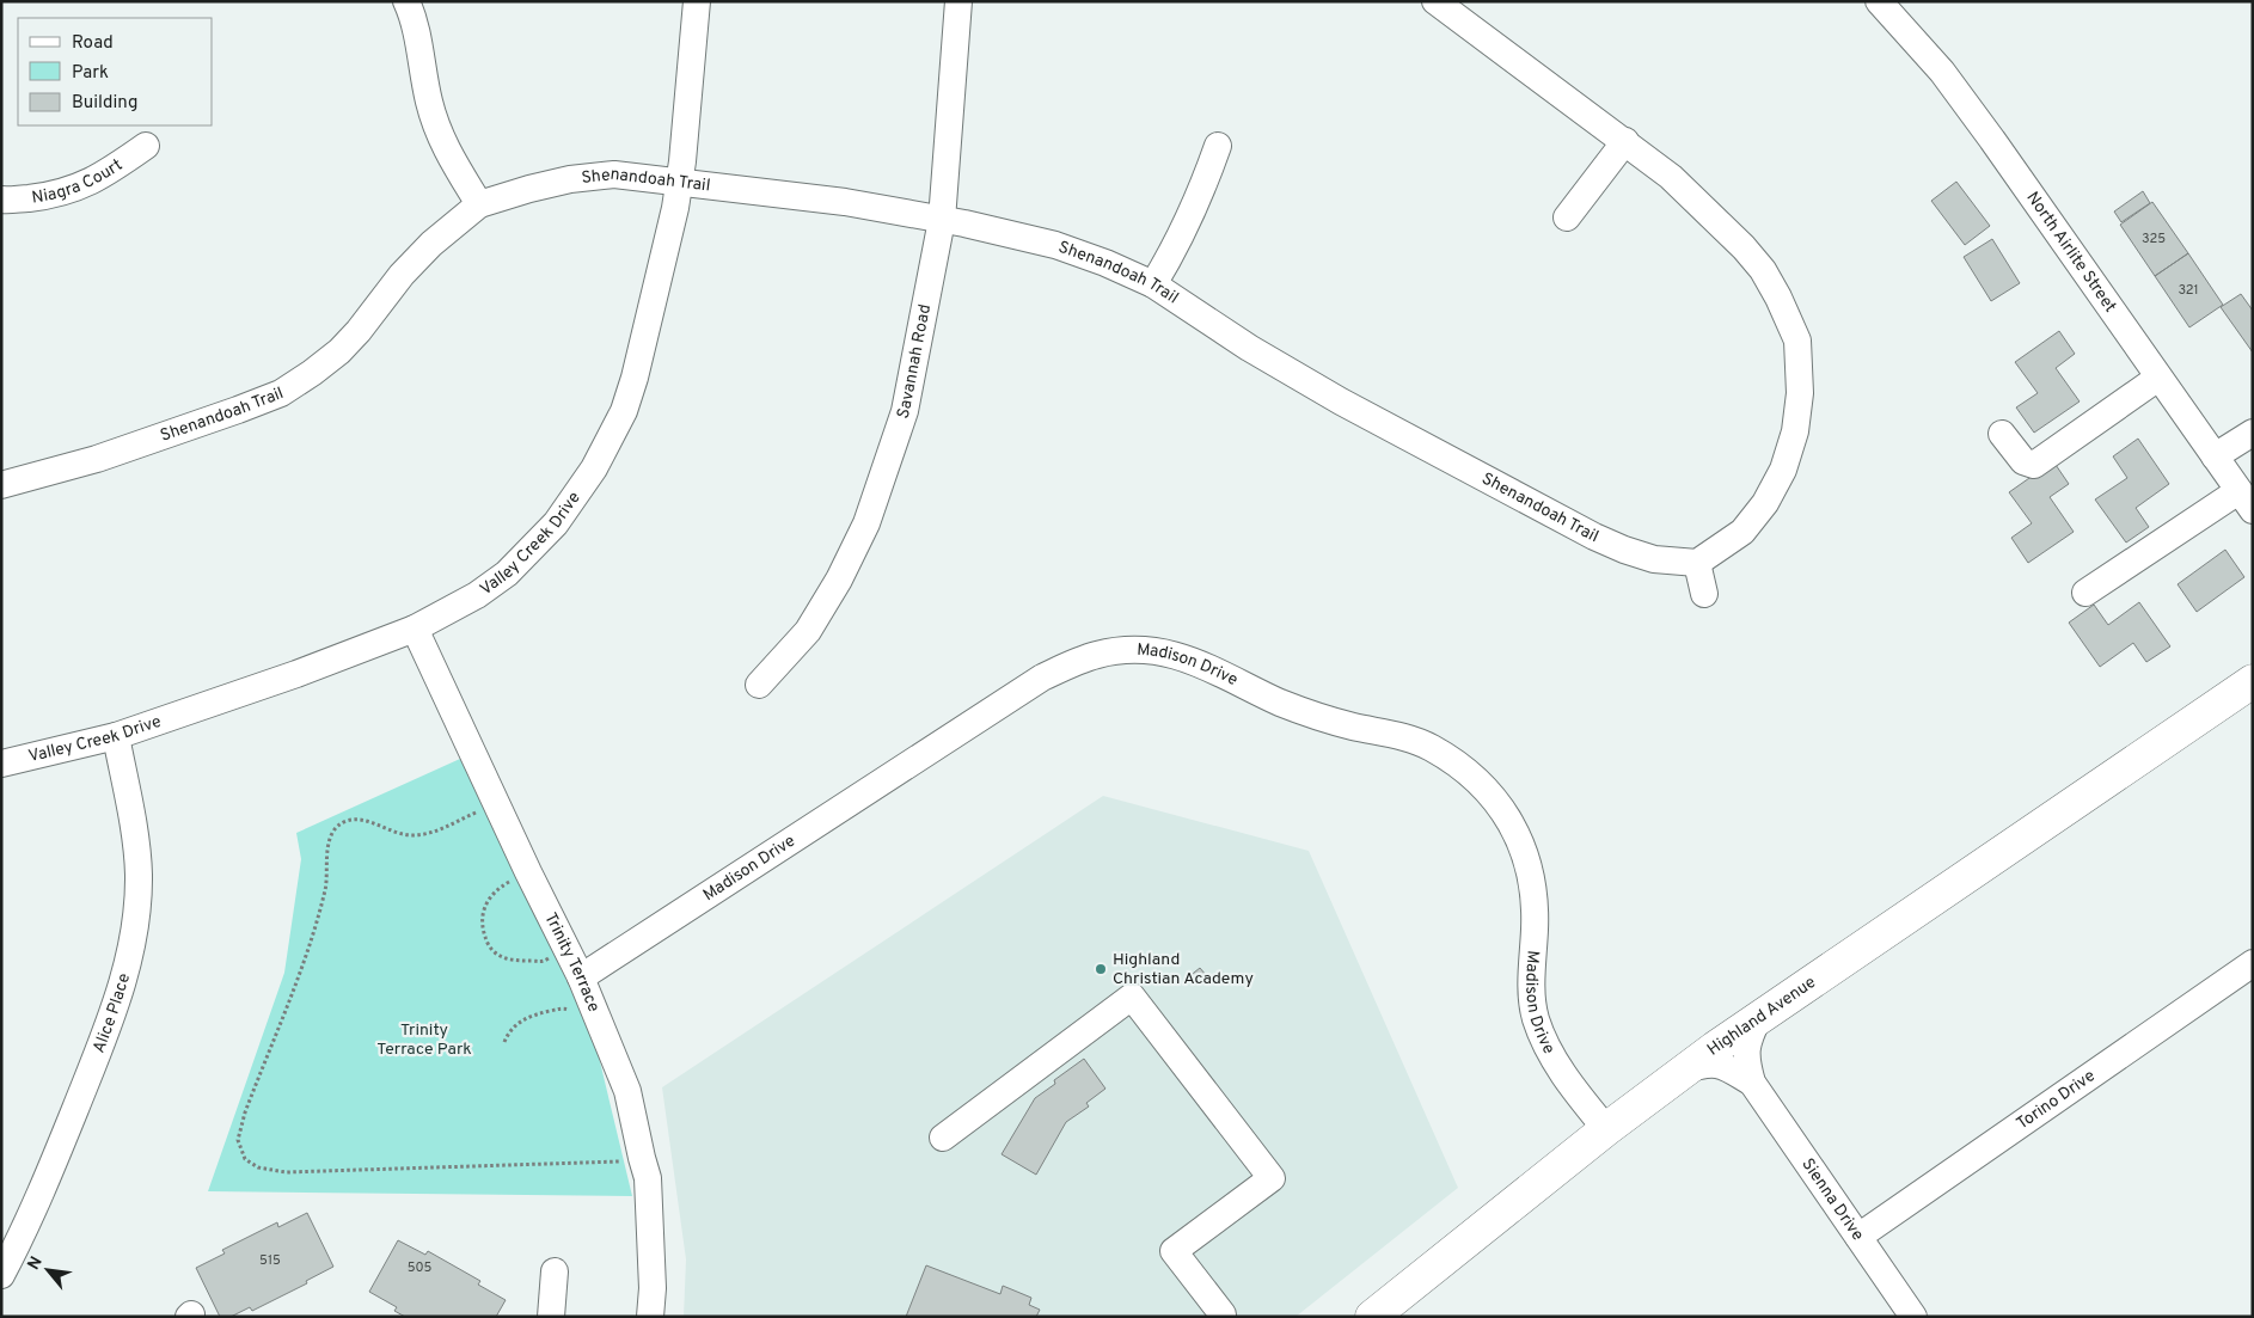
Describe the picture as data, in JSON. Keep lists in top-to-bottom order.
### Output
{
  "streets": {
    "main road": ["Highland Avenue"],
    "street": [
      "Niagra Court",
      "Shenandoah Trail",
      "North Airlite Street",
      "Savannah Road",
      "Valley Creek Drive",
      "Madison Drive",
      "Trinity Terrace",
      "Alice Place",
      "Torino Drive",
      "Sienna Drive"
    ]
  },
  "crossings": [
    ["Shenandoah Trail", "Savannah Road"],
    ["Shenandoah Trail", "Valley Creek Drive"],
    ["Valley Creek Drive", "Trinity Terrace"],
    ["Valley Creek Drive", "Alice Place"],
    ["Madison Drive", "Trinity Terrace"],
    ["Madison Drive", "Highland Avenue"],
    ["Torino Drive", "Sienna Drive"]
  ],
  "parks": ["Trinity Terrace Park"],
  "places": ["Highland Christian Academy"],
  "house_numbers": [
    "325",
    "321",
    "515",
    "505"
  ],
  "legend": ["Road", "Park", "Building"],
  "north": "top left"
}
